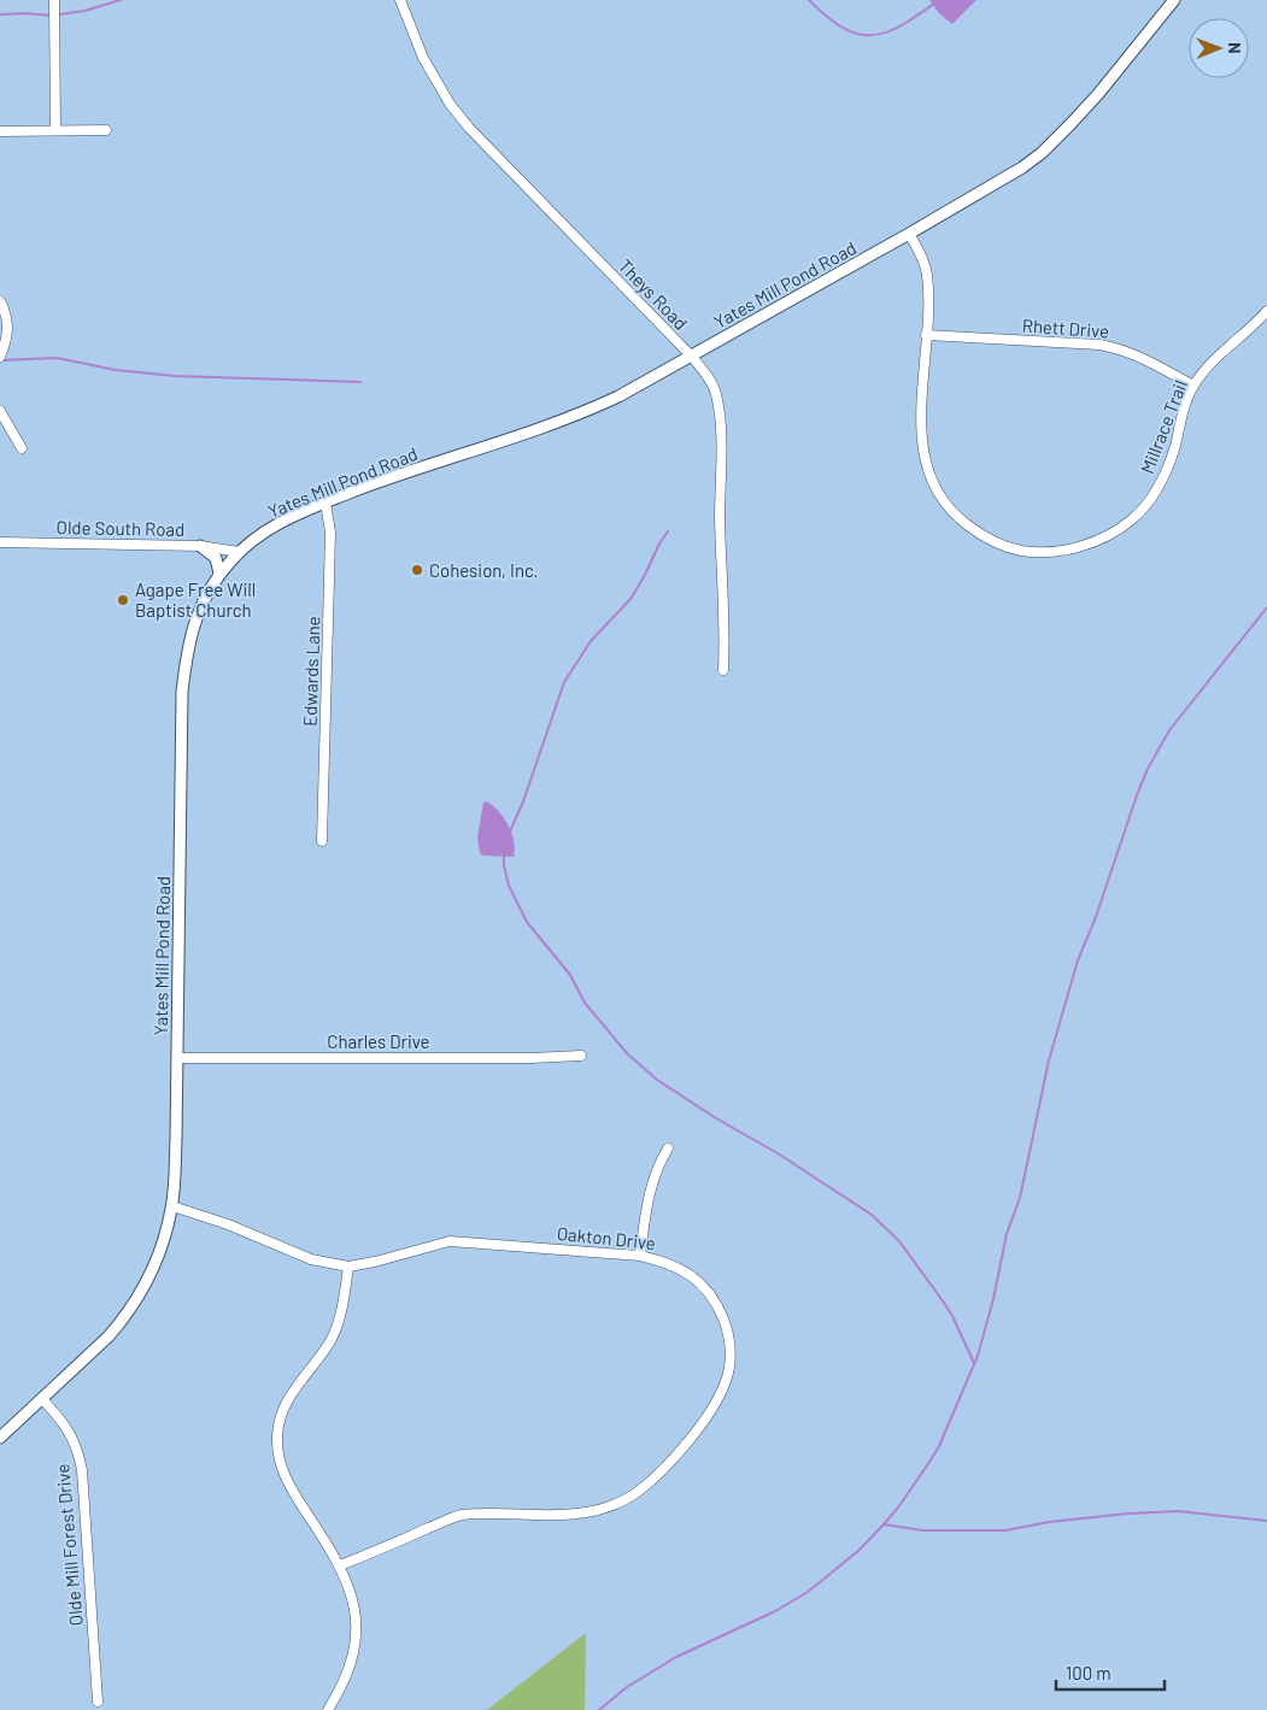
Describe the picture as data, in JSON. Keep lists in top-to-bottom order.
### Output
{
  "streets": {
    "street": [
      "Yates Mill Pond Road",
      "Theys Road",
      "Rhett Drive",
      "Millrace Trail",
      "Olde South Road",
      "Edwards Lane",
      "Charles Drive",
      "Oakton Drive",
      "Olde Mill Forest Drive"
    ]
  },
  "crossings": [
    ["Yates Mill Pond Road", "Theys Road"],
    ["Yates Mill Pond Road", "Millrace Trail"],
    ["Yates Mill Pond Road", "Olde South Road"],
    ["Yates Mill Pond Road", "Edwards Lane"],
    ["Yates Mill Pond Road", "Charles Drive"],
    ["Yates Mill Pond Road", "Oakton Drive"],
    ["Yates Mill Pond Road", "Olde Mill Forest Drive"],
    ["Rhett Drive", "Millrace Trail"]
  ],
  "places": ["Cohesion, Inc.", "Agape Free Will Baptist Church"],
  "scale_bar": "100 m",
  "north": "right"
}
